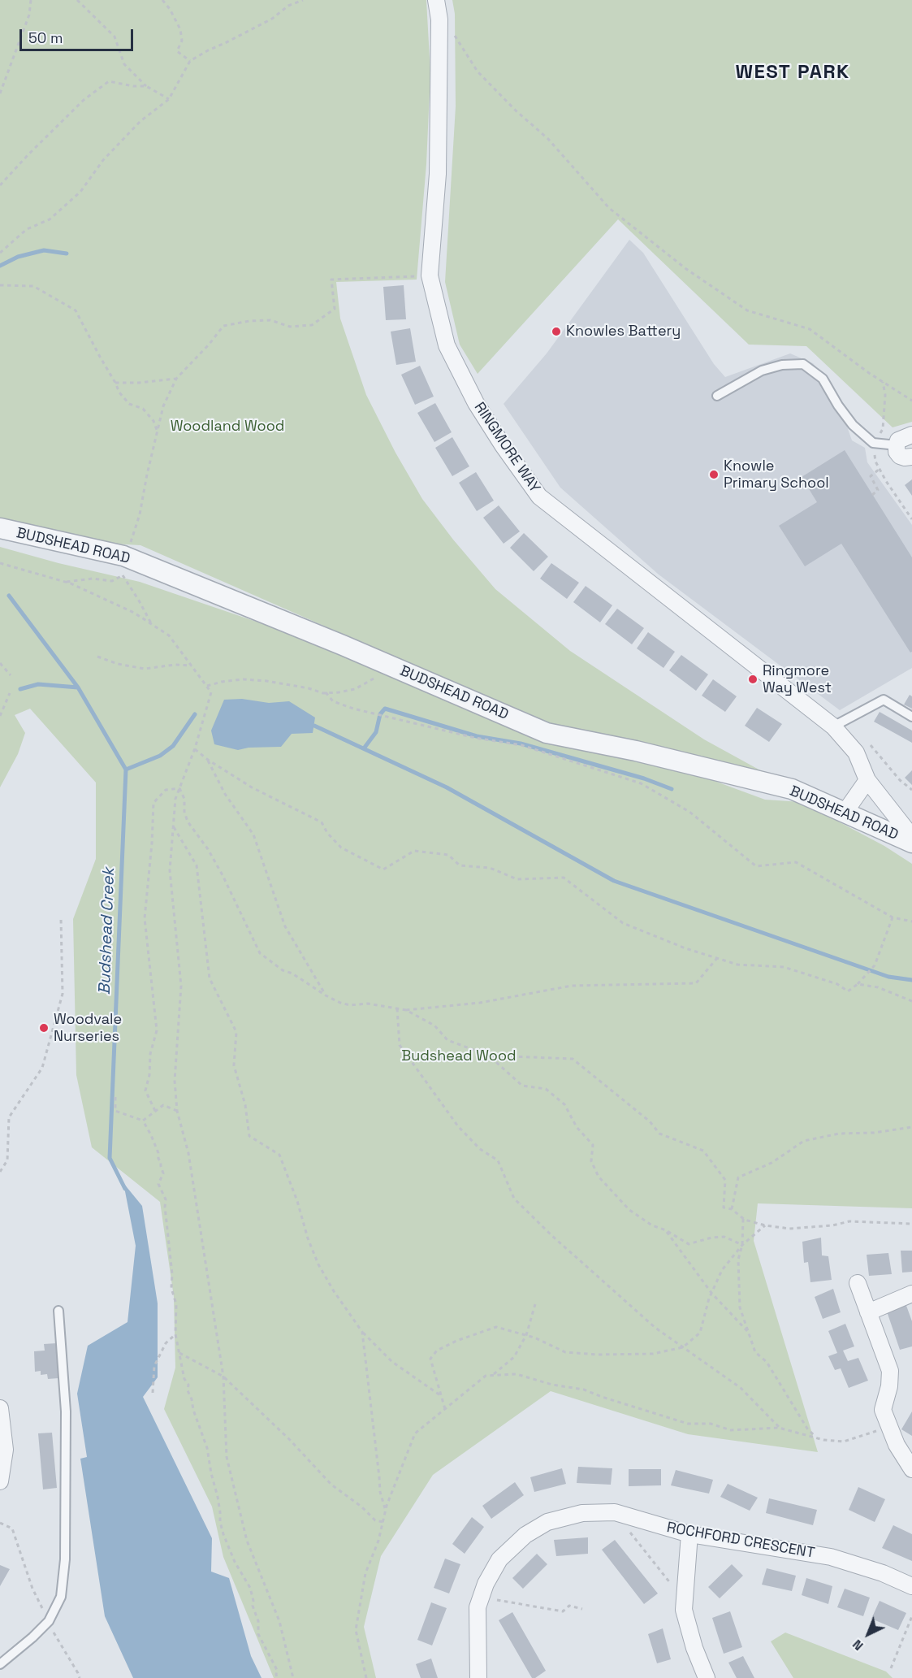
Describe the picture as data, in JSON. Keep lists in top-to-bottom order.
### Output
{
  "streets": {
    "street": ["RINGMORE WAY", "BUDSHEAD ROAD", "ROCHFORD CRESCENT"]
  },
  "districts": ["WEST PARK"],
  "water": ["Budshead Creek"],
  "parks": ["Woodland Wood", "Budshead Wood"],
  "places": [
    "Knowles Battery",
    "Knowle Primary School",
    "Ringmore Way West",
    "Woodvale Nurseries"
  ],
  "scale_bar": "50 m",
  "north": "bottom left"
}
